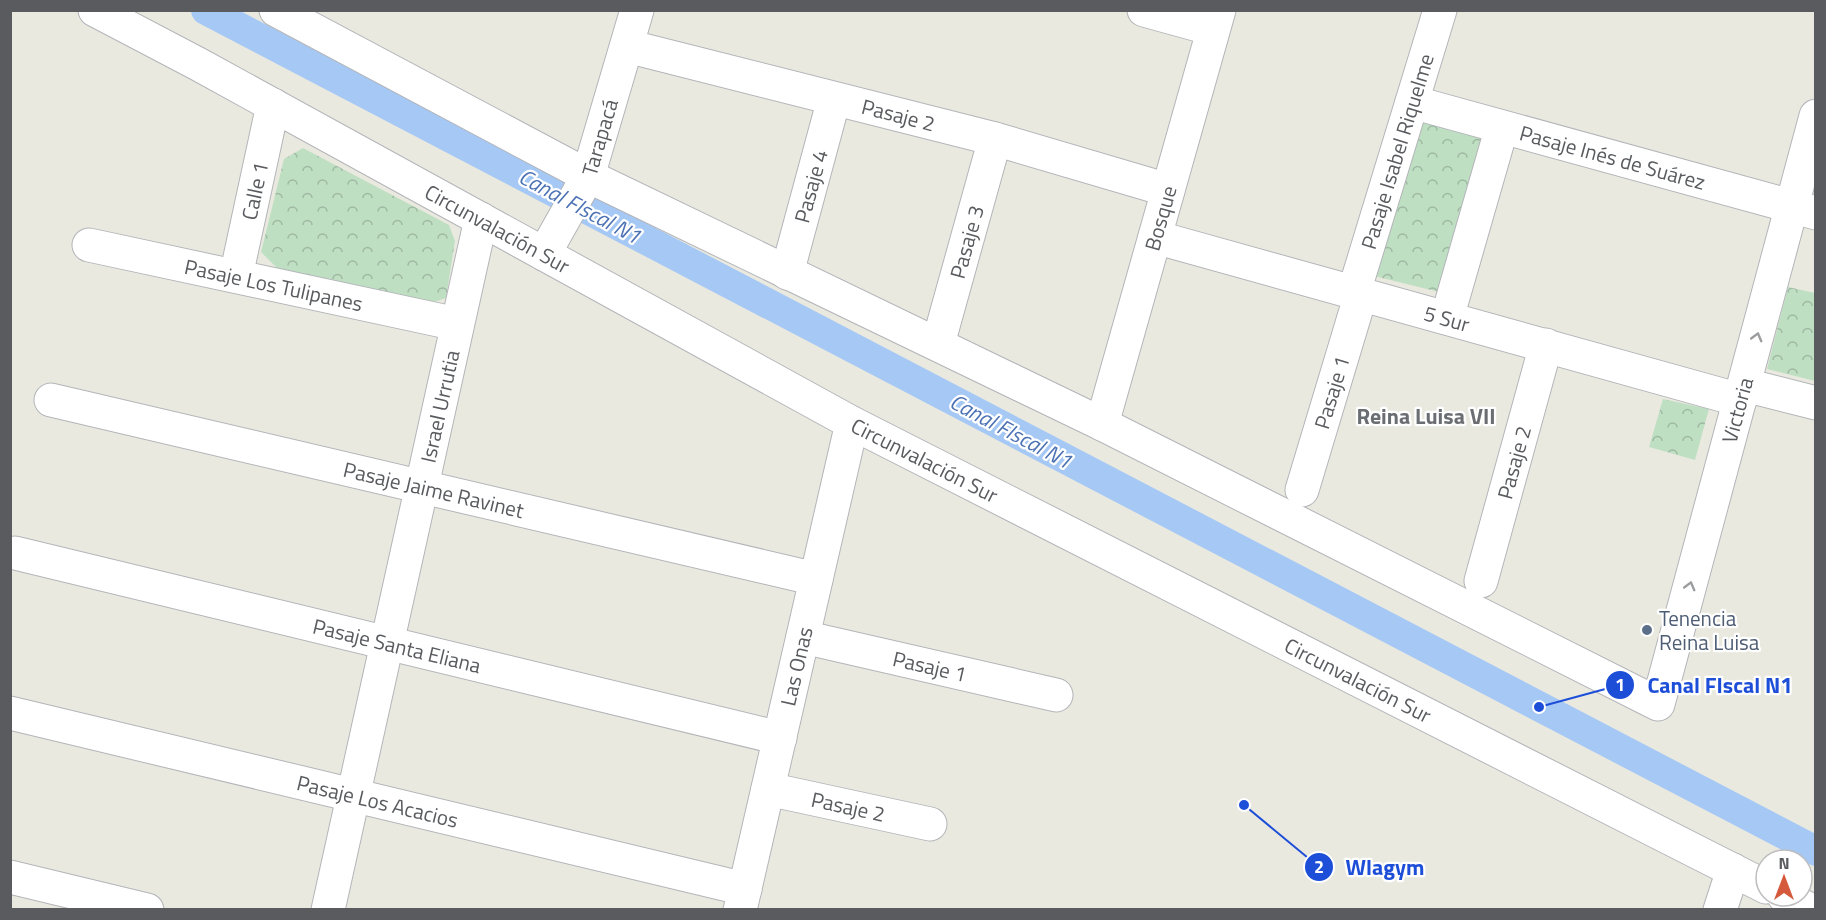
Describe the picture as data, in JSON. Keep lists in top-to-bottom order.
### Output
{
  "streets": {
    "street": [
      "Pasaje 2",
      "Tarapacá",
      "Pasaje Isabel Riquelme",
      "Pasaje Inés de Suárez",
      "Pasaje 4",
      "Calle 1",
      "Bosque",
      "Circunvalación Sur",
      "Pasaje 3",
      "Pasaje Los Tulipanes",
      "5 Sur",
      "Pasaje 1",
      "Israel Urrutia",
      "Victoria",
      "Pasaje Jaime Ravinet",
      "Pasaje Santa Eliana",
      "Las Onas",
      "Pasaje Los Acacios"
    ]
  },
  "crossings": [
    ["Pasaje 2", "Tarapacá"],
    ["Pasaje 2", "Pasaje 4"],
    ["Pasaje 2", "Bosque"],
    ["Pasaje 2", "Pasaje 3"],
    ["Pasaje 2", "5 Sur"],
    ["Pasaje 2", "Las Onas"],
    ["Tarapacá", "Circunvalación Sur"],
    ["Pasaje Isabel Riquelme", "Pasaje Inés de Suárez"],
    ["Pasaje Isabel Riquelme", "5 Sur"],
    ["Pasaje Isabel Riquelme", "Pasaje 1"],
    ["Pasaje Inés de Suárez", "Victoria"],
    ["Calle 1", "Circunvalación Sur"],
    ["Calle 1", "Pasaje Los Tulipanes"],
    ["Bosque", "5 Sur"],
    ["Bosque", "Victoria"],
    ["Circunvalación Sur", "Israel Urrutia"],
    ["Circunvalación Sur", "Las Onas"],
    ["Pasaje Los Tulipanes", "Israel Urrutia"],
    ["5 Sur", "Pasaje 1"],
    ["5 Sur", "Victoria"],
    ["Pasaje 1", "Las Onas"],
    ["Israel Urrutia", "Pasaje Jaime Ravinet"],
    ["Israel Urrutia", "Pasaje Santa Eliana"],
    ["Israel Urrutia", "Pasaje Los Acacios"],
    ["Pasaje Jaime Ravinet", "Las Onas"],
    ["Pasaje Santa Eliana", "Las Onas"],
    ["Las Onas", "Pasaje Los Acacios"]
  ],
  "districts": ["Reina Luisa VII"],
  "water": ["Canal FIscal N1"],
  "places": ["Tenencia Reina Luisa", "Canal FIscal N1", "Wlagym"],
  "north": "top"
}
